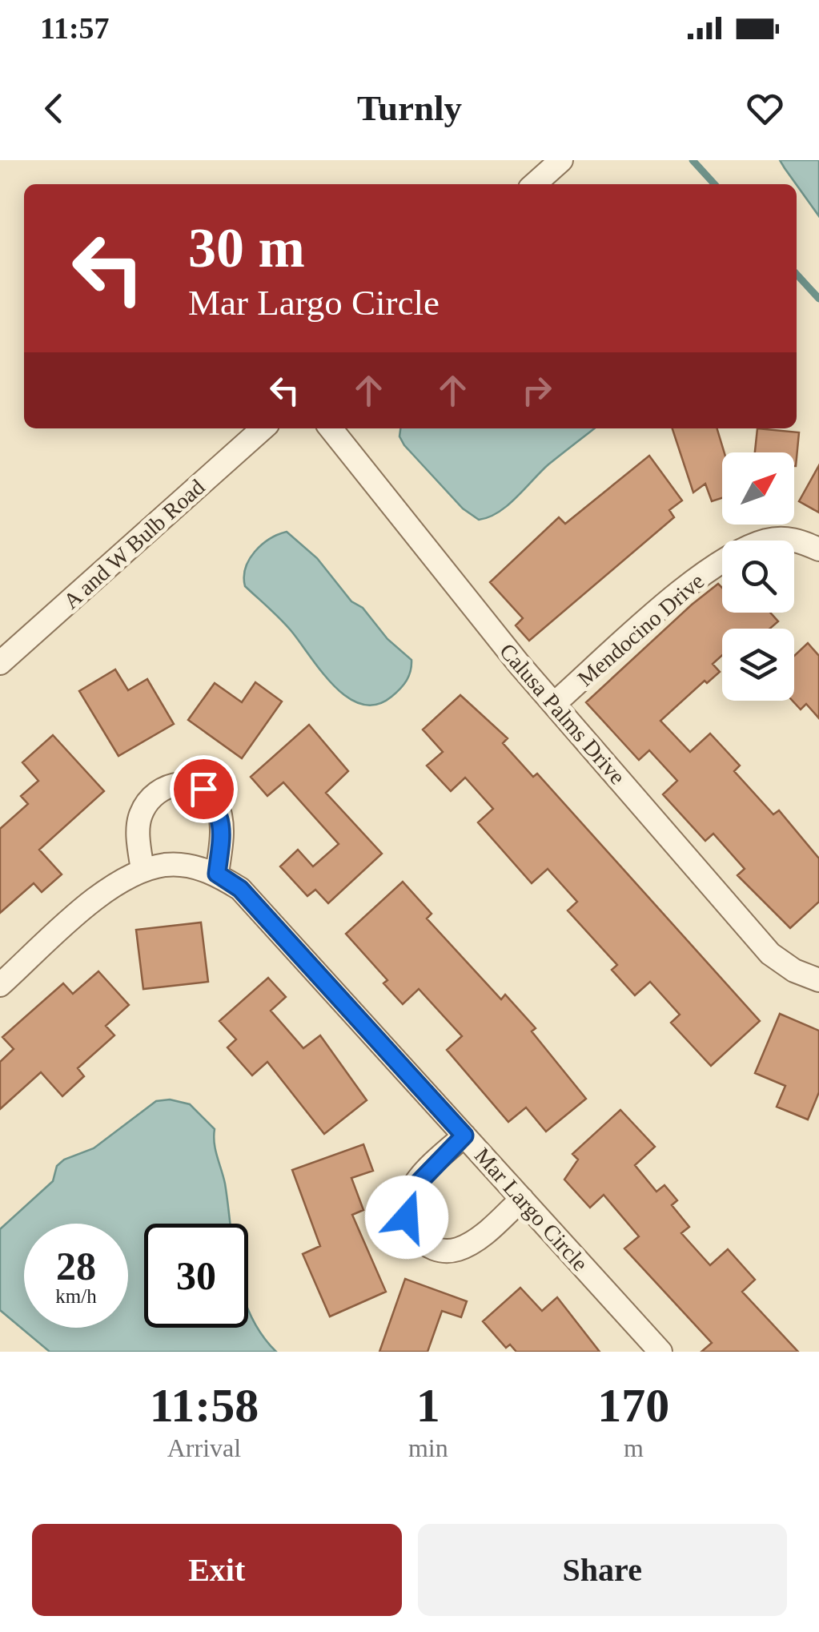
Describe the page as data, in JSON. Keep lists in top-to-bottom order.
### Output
{
  "streets": {
    "street": [
      "A and W Bulb Road",
      "Mendocino Drive",
      "Calusa Palms Drive",
      "Mar Largo Circle"
    ]
  },
  "crossings": [
    ["Mendocino Drive", "Calusa Palms Drive"]
  ],
  "north": "top right",
  "page": {
    "status": "11:57",
    "header": "Turnly",
    "turn": ["30 m", "Mar Largo Circle"],
    "speed": "28 km/h",
    "limit": "30",
    "eta": [
      "11:58",
      "Arrival",
      "1",
      "min",
      "170",
      "m"
    ],
    "buttons": ["Exit", "Share"]
  }
}
